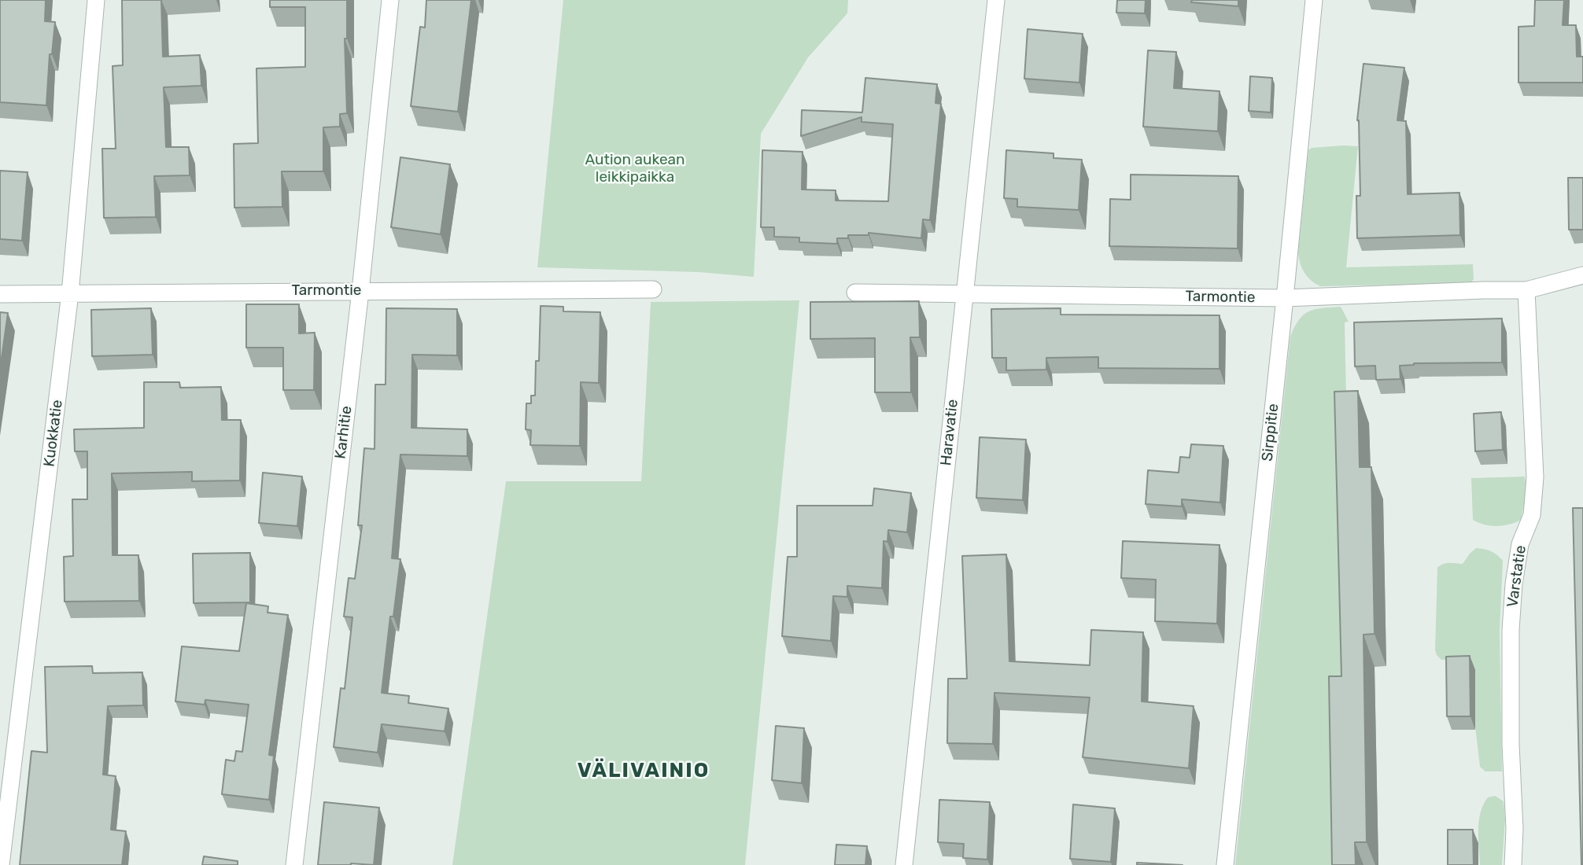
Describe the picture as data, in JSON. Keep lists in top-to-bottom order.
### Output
{
  "streets": {
    "street": [
      "Tarmontie",
      "Karhitie",
      "Haravatie",
      "Sirppitie",
      "Kuokkatie",
      "Varstatie"
    ]
  },
  "crossings": [
    ["Tarmontie", "Karhitie"],
    ["Tarmontie", "Haravatie"],
    ["Tarmontie", "Sirppitie"],
    ["Tarmontie", "Kuokkatie"],
    ["Tarmontie", "Varstatie"]
  ],
  "districts": ["VÄLIVAINIO"],
  "parks": ["Aution aukean leikkipaikka"]
}
